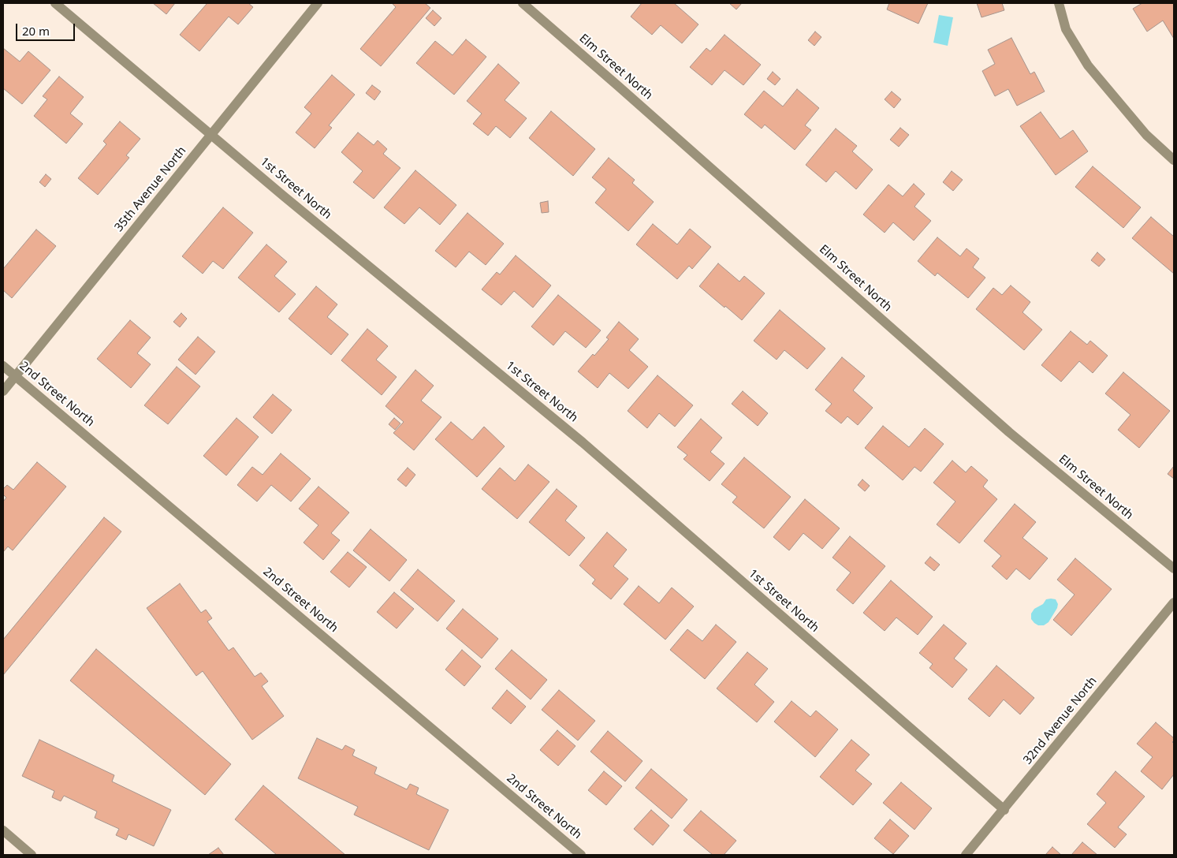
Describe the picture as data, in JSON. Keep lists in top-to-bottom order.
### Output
{
  "streets": {
    "street": [
      "Elm Street North",
      "1st Street North",
      "35th Avenue North",
      "2nd Street North",
      "32nd Avenue North"
    ]
  },
  "crossings": [
    ["1st Street North", "35th Avenue North"],
    ["1st Street North", "32nd Avenue North"],
    ["35th Avenue North", "2nd Street North"]
  ],
  "scale_bar": "20 m"
}
